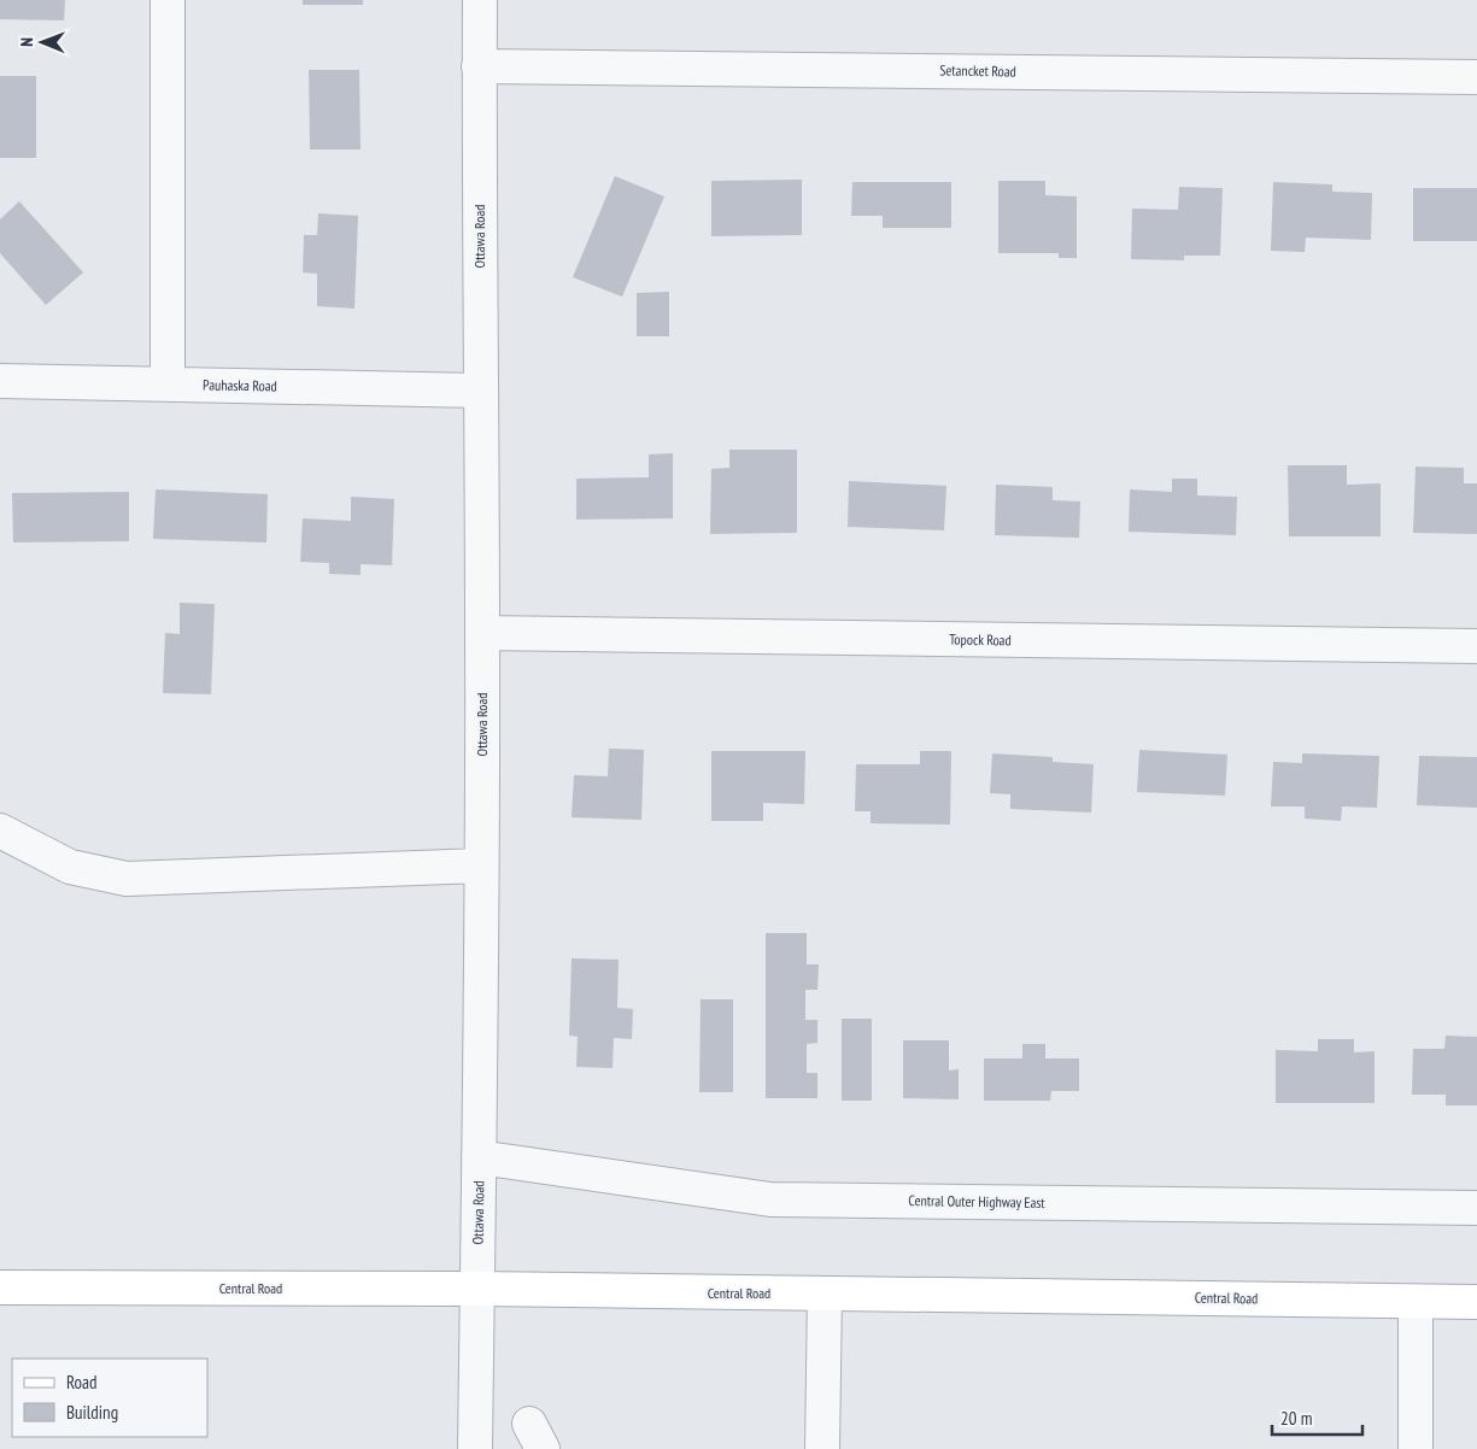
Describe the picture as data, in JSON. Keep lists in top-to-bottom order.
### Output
{
  "streets": {
    "main road": ["Central Road"],
    "street": [
      "Setancket Road",
      "Ottawa Road",
      "Pauhaska Road",
      "Topock Road",
      "Central Outer Highway East"
    ]
  },
  "crossings": [
    ["Setancket Road", "Ottawa Road"],
    ["Ottawa Road", "Pauhaska Road"],
    ["Ottawa Road", "Topock Road"],
    ["Ottawa Road", "Central Outer Highway East"],
    ["Ottawa Road", "Central Road"]
  ],
  "legend": ["Road", "Building"],
  "scale_bar": "20 m",
  "north": "left"
}
